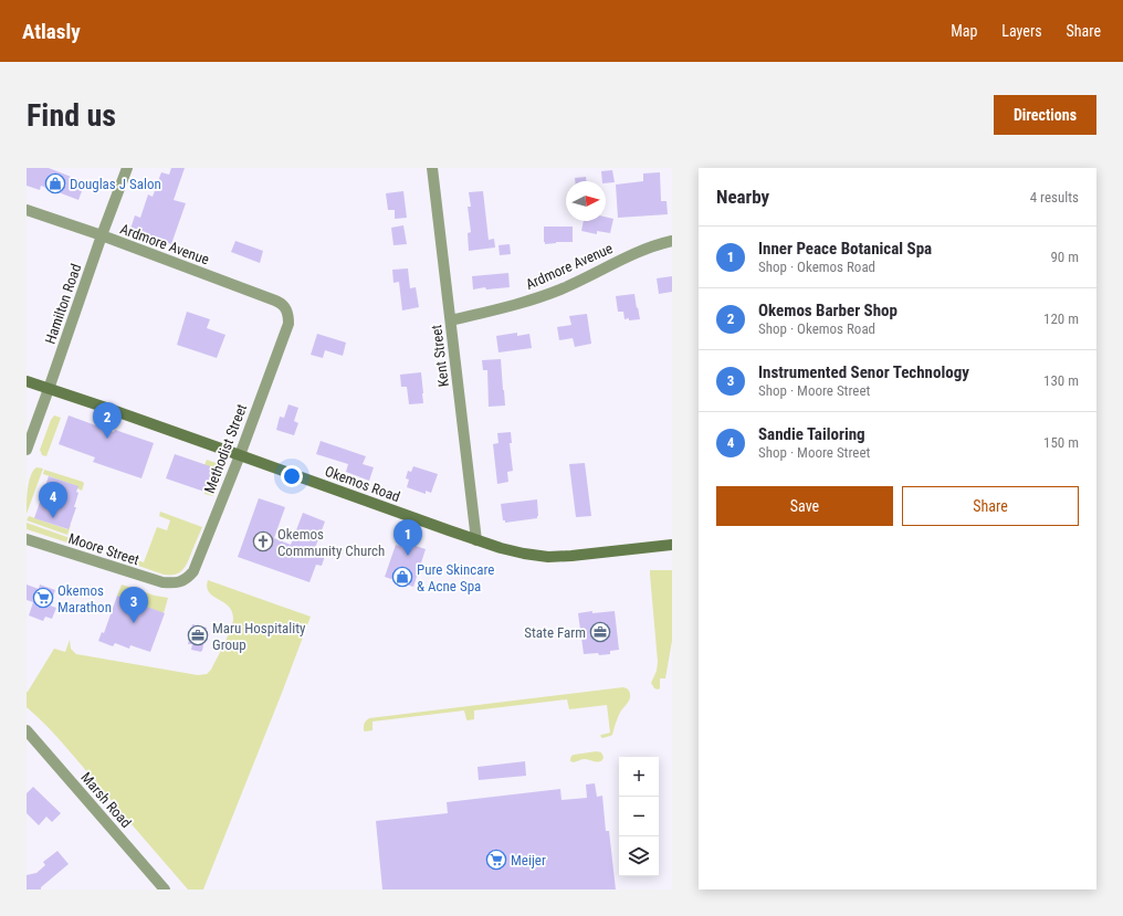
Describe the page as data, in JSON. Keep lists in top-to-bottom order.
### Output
{
  "streets": {
    "main road": ["Okemos Road"],
    "street": [
      "Ardmore Avenue",
      "Hamilton Road",
      "Kent Street",
      "Methodist Street",
      "Moore Street",
      "Marsh Road"
    ]
  },
  "crossings": [
    ["Ardmore Avenue", "Hamilton Road"],
    ["Ardmore Avenue", "Kent Street"],
    ["Ardmore Avenue", "Methodist Street"],
    ["Hamilton Road", "Okemos Road"],
    ["Kent Street", "Okemos Road"],
    ["Methodist Street", "Okemos Road"],
    ["Methodist Street", "Moore Street"]
  ],
  "places": {
    "shop": ["Douglas J Salon", "Pure Skincare & Acne Spa"],
    "church": ["Okemos Community Church"],
    "supermarket": ["Okemos Marathon", "Meijer"],
    "office": ["State Farm", "Maru Hospitality Group"]
  },
  "north": "right",
  "page": {
    "header": "Atlasly",
    "nav": ["Map", "Layers", "Share"],
    "buttons": [
      "Directions",
      ["Save", "Share"]
    ],
    "title": "Find us",
    "heading": ["Nearby", "4 results"],
    "list": [
      {
        "mark": "1",
        "name": "Inner Peace Botanical Spa",
        "note": "Shop · Okemos Road",
        "value": "90 m"
      },
      {
        "mark": "2",
        "name": "Okemos Barber Shop",
        "note": "Shop · Okemos Road",
        "value": "120 m"
      },
      {
        "mark": "3",
        "name": "Instrumented Senor Technology",
        "note": "Shop · Moore Street",
        "value": "130 m"
      },
      {
        "mark": "4",
        "name": "Sandie Tailoring",
        "note": "Shop · Moore Street",
        "value": "150 m"
      }
    ],
    "pins": [
      "2",
      "4",
      "1",
      "3"
    ],
    "map_buttons": ["+", "−"]
  }
}
